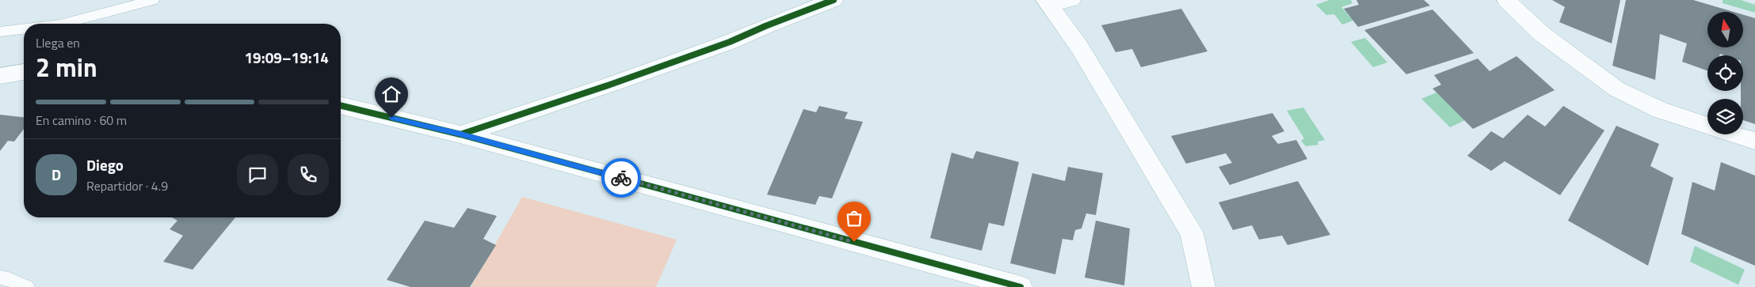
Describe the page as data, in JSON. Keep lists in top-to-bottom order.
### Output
{
  "north": "top",
  "page": {
    "heading": ["2 min", "Llega en", "19:09–19:14"],
    "panel": ["Diego", "Repartidor · 4.9"],
    "bar": "En camino · 60 m",
    "round": "D"
  }
}
